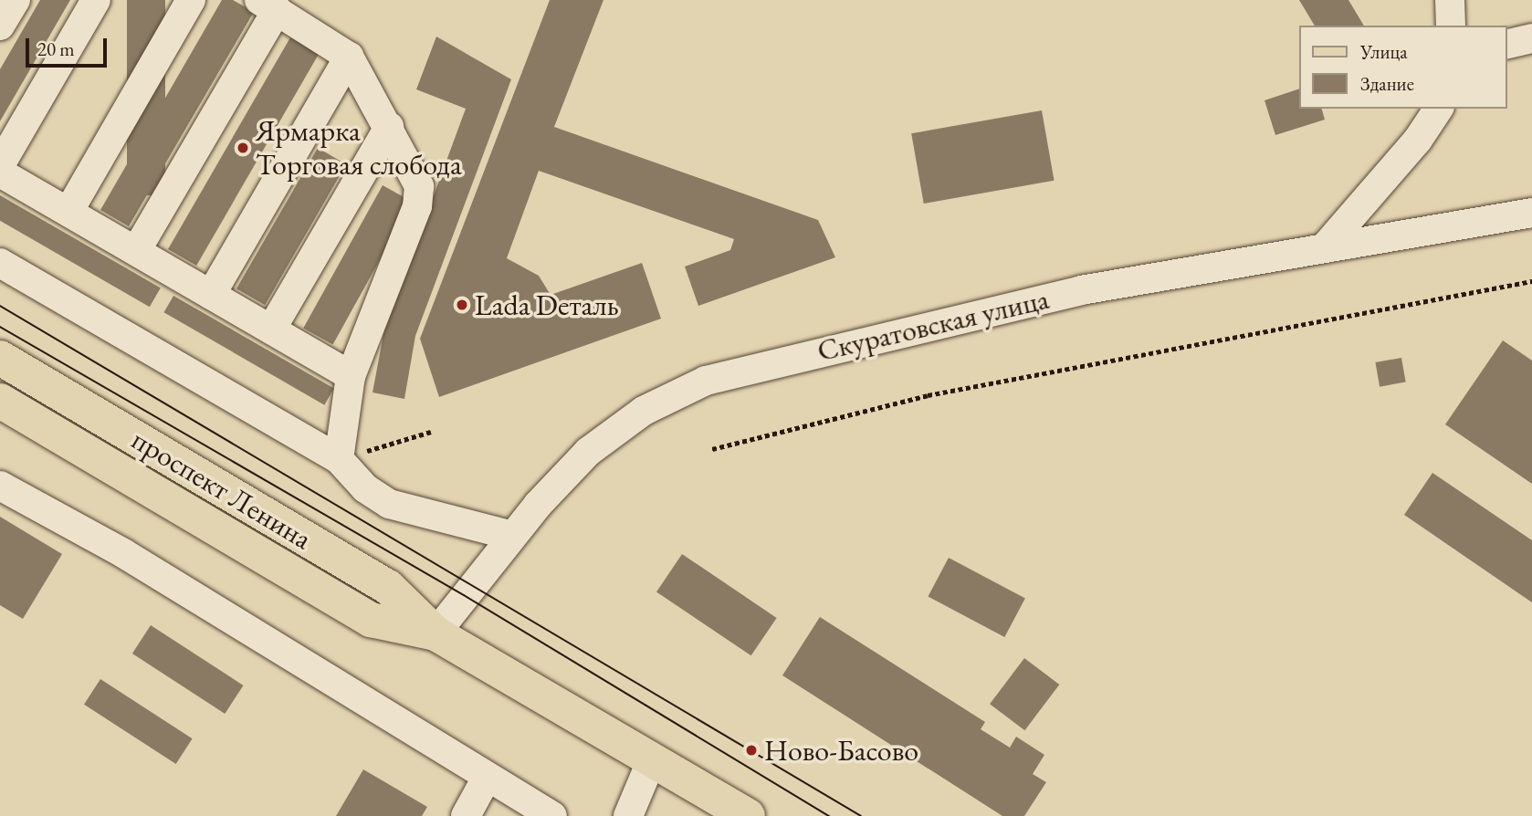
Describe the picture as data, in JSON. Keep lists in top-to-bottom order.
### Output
{
  "streets": {
    "main road": ["проспект Ленина"],
    "street": ["Скуратовская улица"]
  },
  "crossings": [
    ["Скуратовская улица", "проспект Ленина"]
  ],
  "places": ["Ярмарка Торговая слобода", "Lada Dеталь", "Ново-Басово"],
  "legend": ["Улица", "Здание"],
  "scale_bar": "20 m"
}
